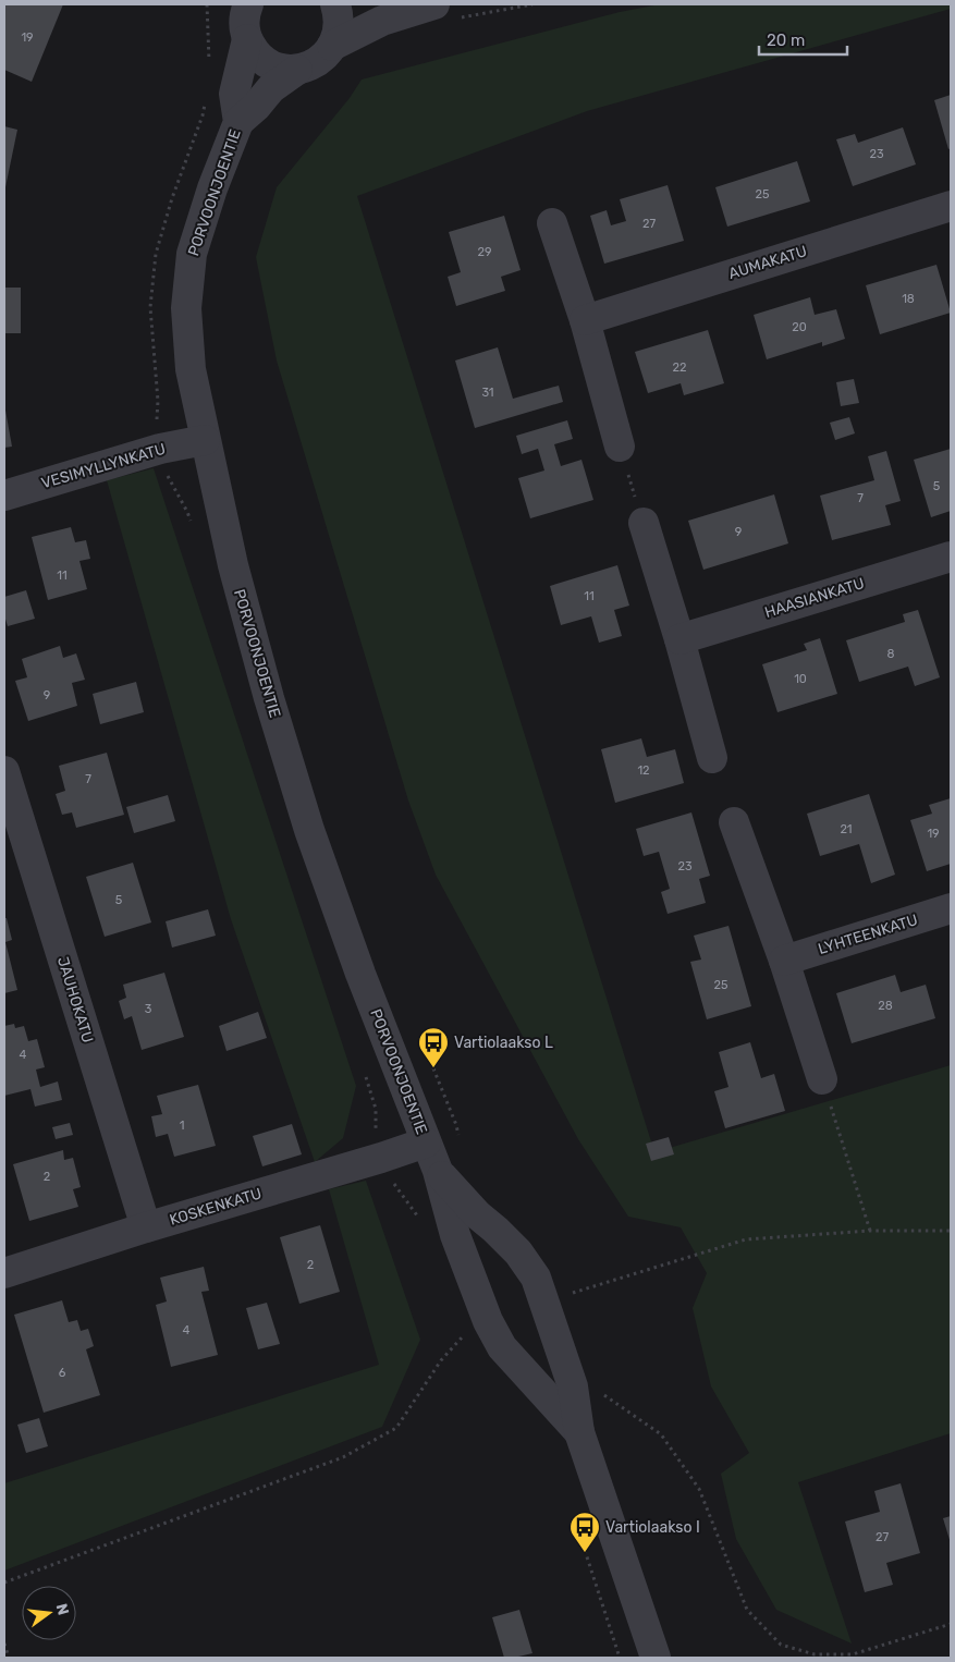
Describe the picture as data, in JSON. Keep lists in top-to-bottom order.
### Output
{
  "streets": {
    "street": [
      "PORVOONJOENTIE",
      "AUMAKATU",
      "VESIMYLLYNKATU",
      "HAASIANKATU",
      "LYHTEENKATU",
      "JAUHOKATU",
      "KOSKENKATU"
    ]
  },
  "crossings": [
    ["PORVOONJOENTIE", "VESIMYLLYNKATU"],
    ["PORVOONJOENTIE", "KOSKENKATU"],
    ["JAUHOKATU", "KOSKENKATU"]
  ],
  "places": {
    "bus stop": ["Vartiolaakso L", "Vartiolaakso I"]
  },
  "house_numbers": [
    "19",
    "23",
    "25",
    "27",
    "29",
    "18",
    "20",
    "22",
    "31",
    "5",
    "7",
    "9",
    "11",
    "11",
    "8",
    "10",
    "9",
    "12",
    "7",
    "21",
    "19",
    "23",
    "5",
    "25",
    "28",
    "3",
    "4",
    "1",
    "2",
    "2",
    "4",
    "6",
    "27"
  ],
  "scale_bar": "20 m",
  "north": "right"
}
